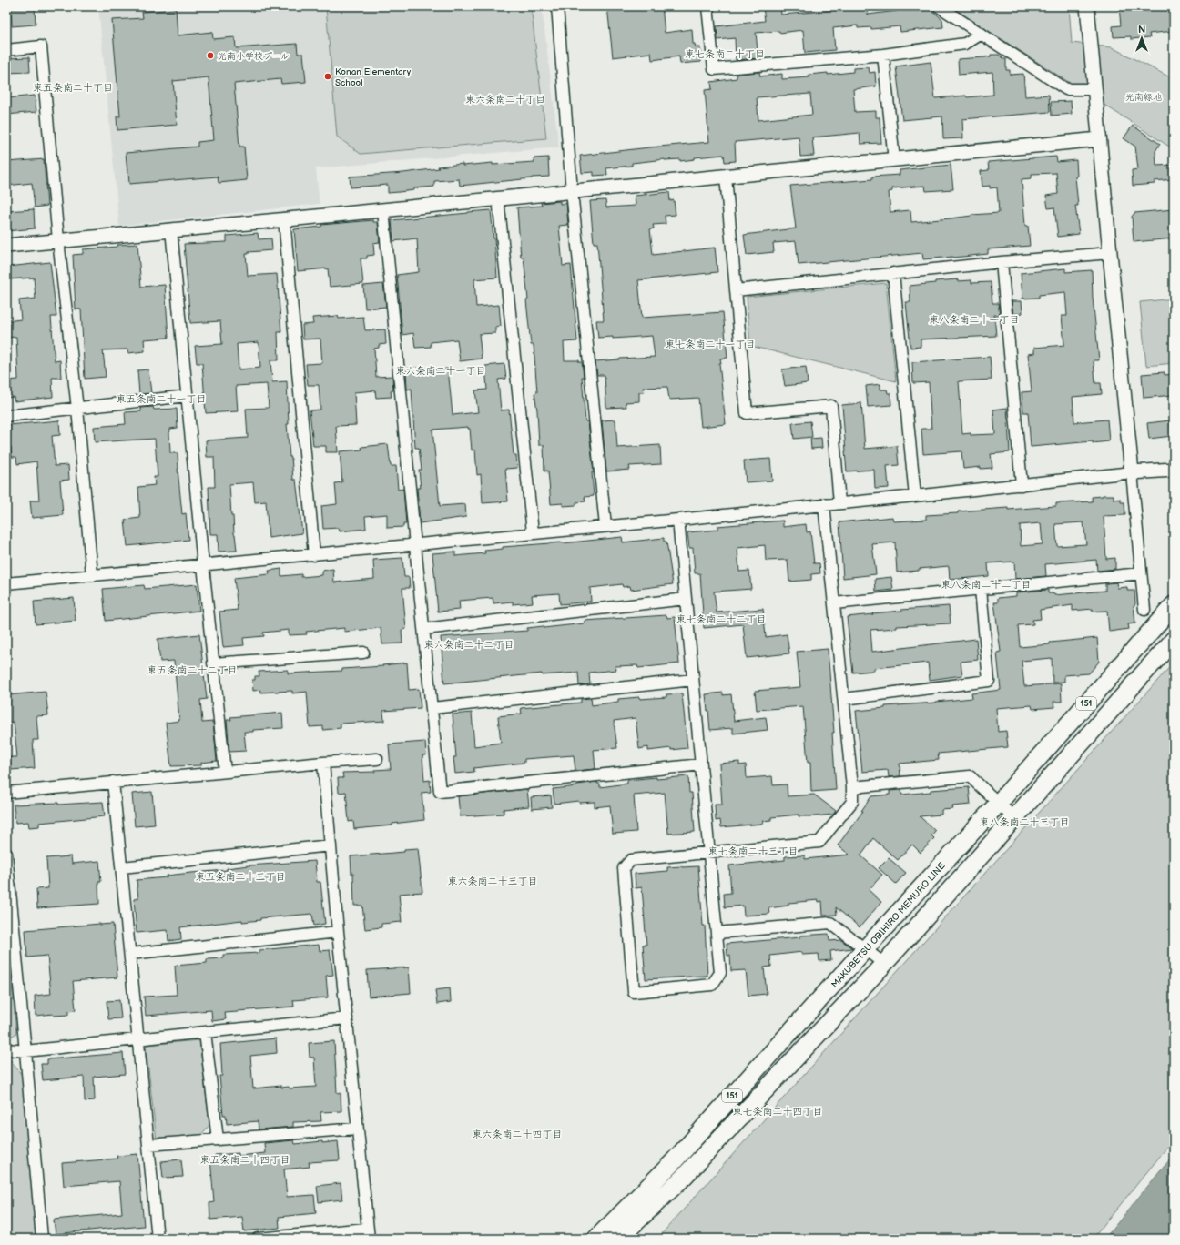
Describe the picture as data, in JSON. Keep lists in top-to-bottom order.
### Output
{
  "streets": {
    "main road": ["151", "MAKUBETSU OBIHIRO MEMURO LINE"]
  },
  "districts": [
    "東七条南二十丁目",
    "東五条南二十丁目",
    "東六条南二十丁目",
    "東八条南二十一丁目",
    "東七条南二十一丁目",
    "東六条南二十一丁目",
    "東五条南二十一丁目",
    "東八条南二十二丁目",
    "東七条南二十二丁目",
    "東六条南二十二丁目",
    "東五条南二十二丁目",
    "東八条南二十三丁目",
    "東七条南二十三丁目",
    "東五条南二十三丁目",
    "東六条南二十三丁目",
    "東七条南二十四丁目",
    "東六条南二十四丁目",
    "東五条南二十四丁目"
  ],
  "parks": ["光南緑地"],
  "places": ["光南小学校プール", "Konan Elementary School"],
  "north": "top"
}
